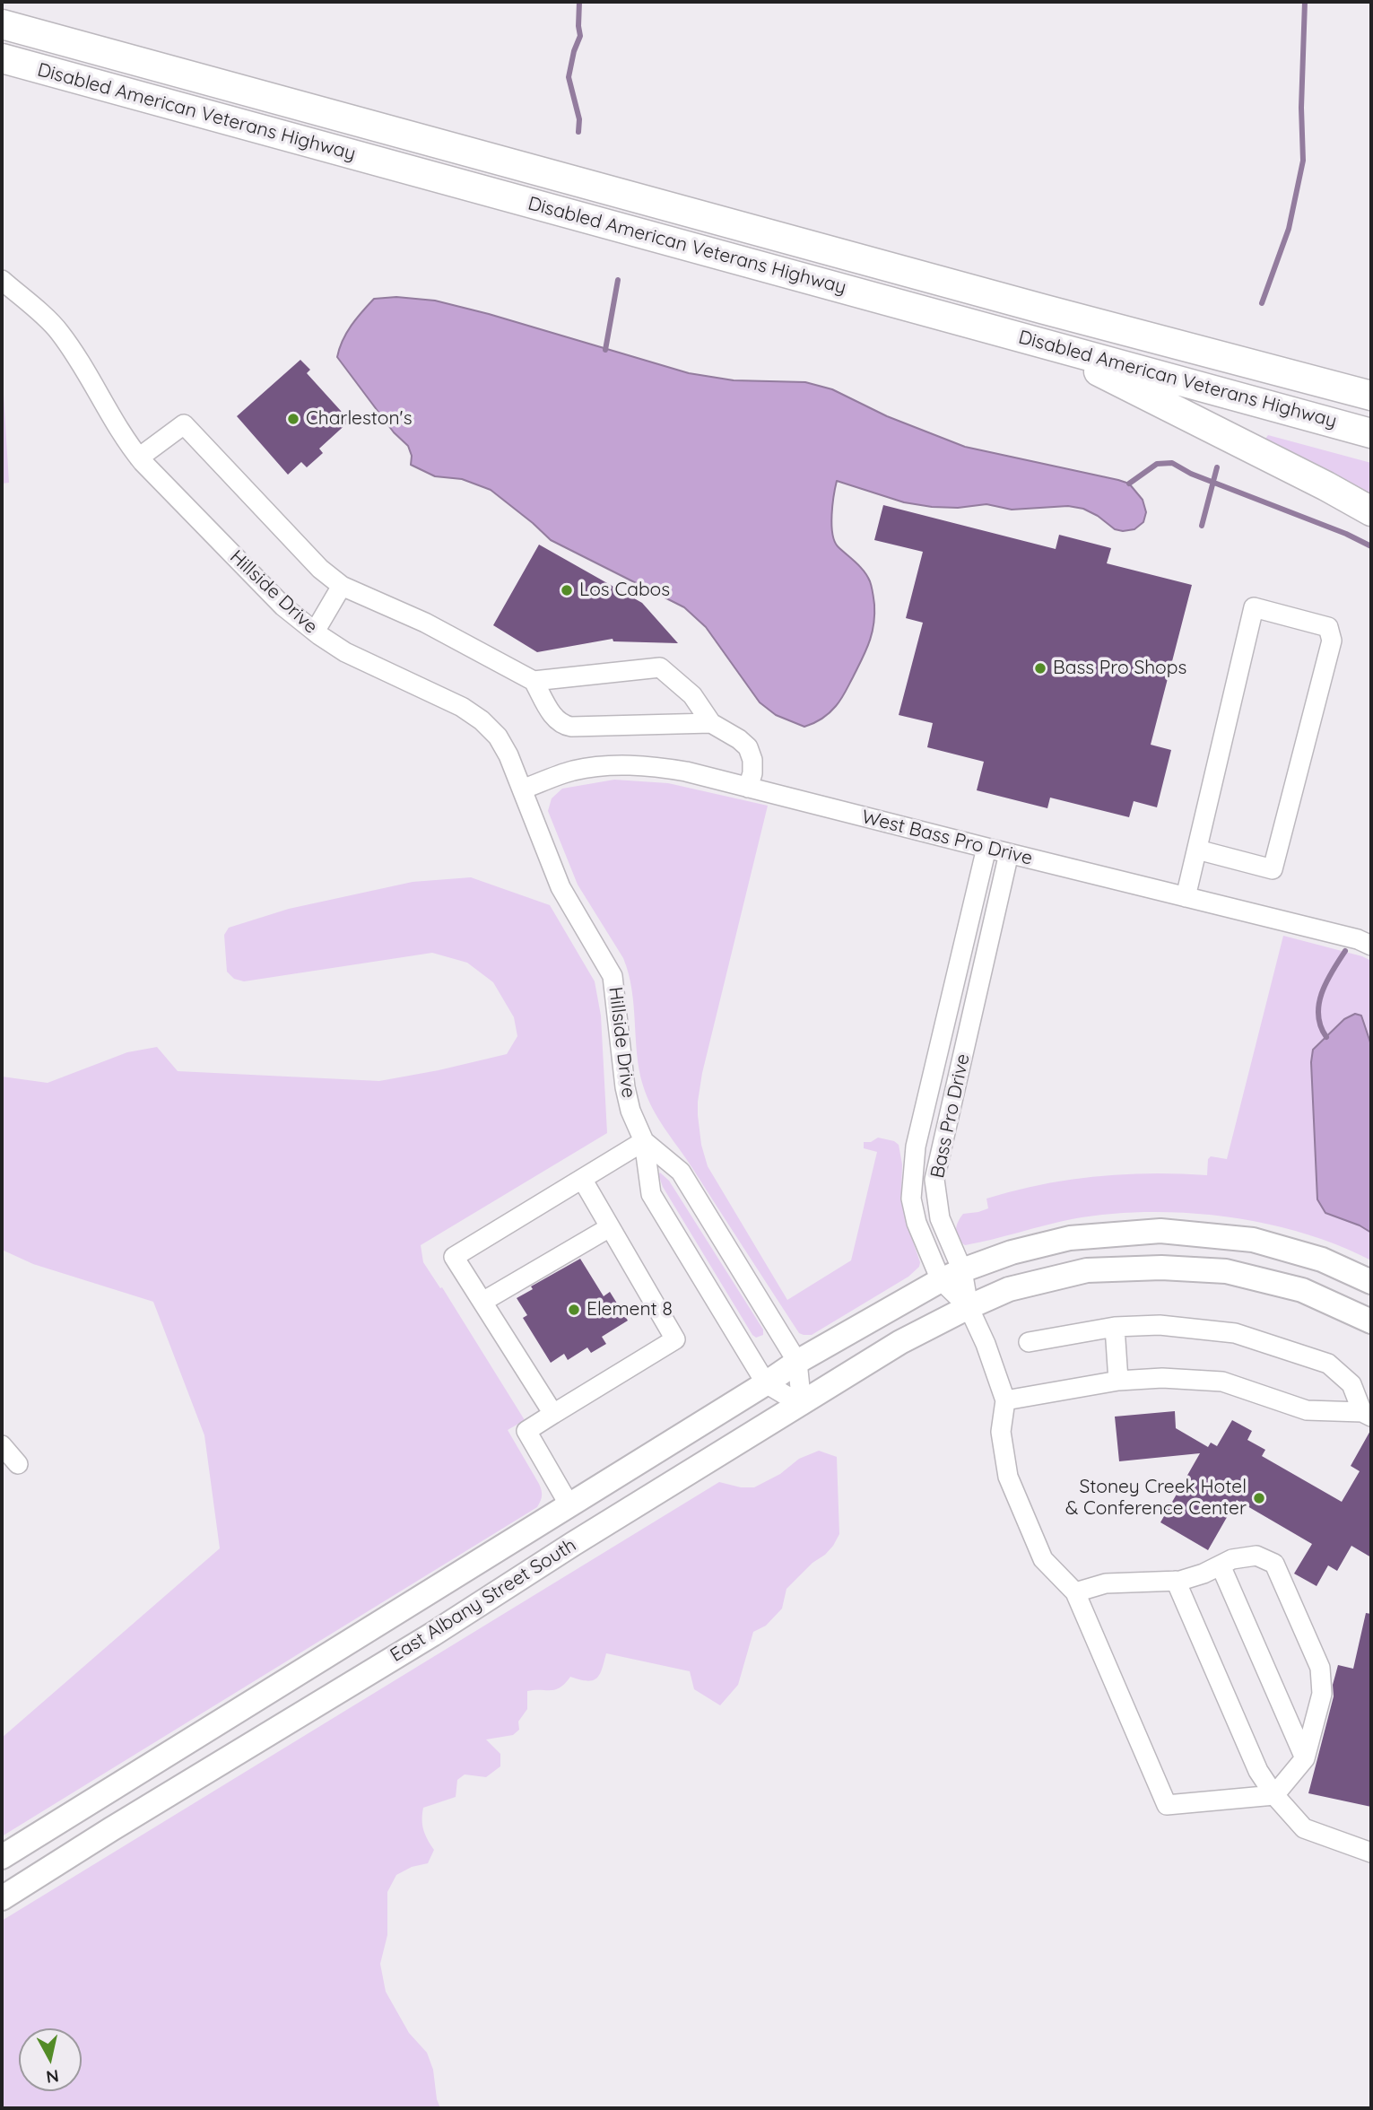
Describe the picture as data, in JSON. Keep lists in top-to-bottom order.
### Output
{
  "streets": {
    "highway": ["Disabled American Veterans Highway"],
    "main road": ["East Albany Street South"],
    "street": ["Hillside Drive", "West Bass Pro Drive", "Bass Pro Drive"]
  },
  "crossings": [
    ["Hillside Drive", "West Bass Pro Drive"],
    ["Hillside Drive", "East Albany Street South"],
    ["West Bass Pro Drive", "Bass Pro Drive"],
    ["Bass Pro Drive", "East Albany Street South"]
  ],
  "places": [
    "Charleston's",
    "Los Cabos",
    "Bass Pro Shops",
    "Element 8",
    "Stoney Creek Hotel & Conference Center"
  ],
  "north": "bottom"
}
